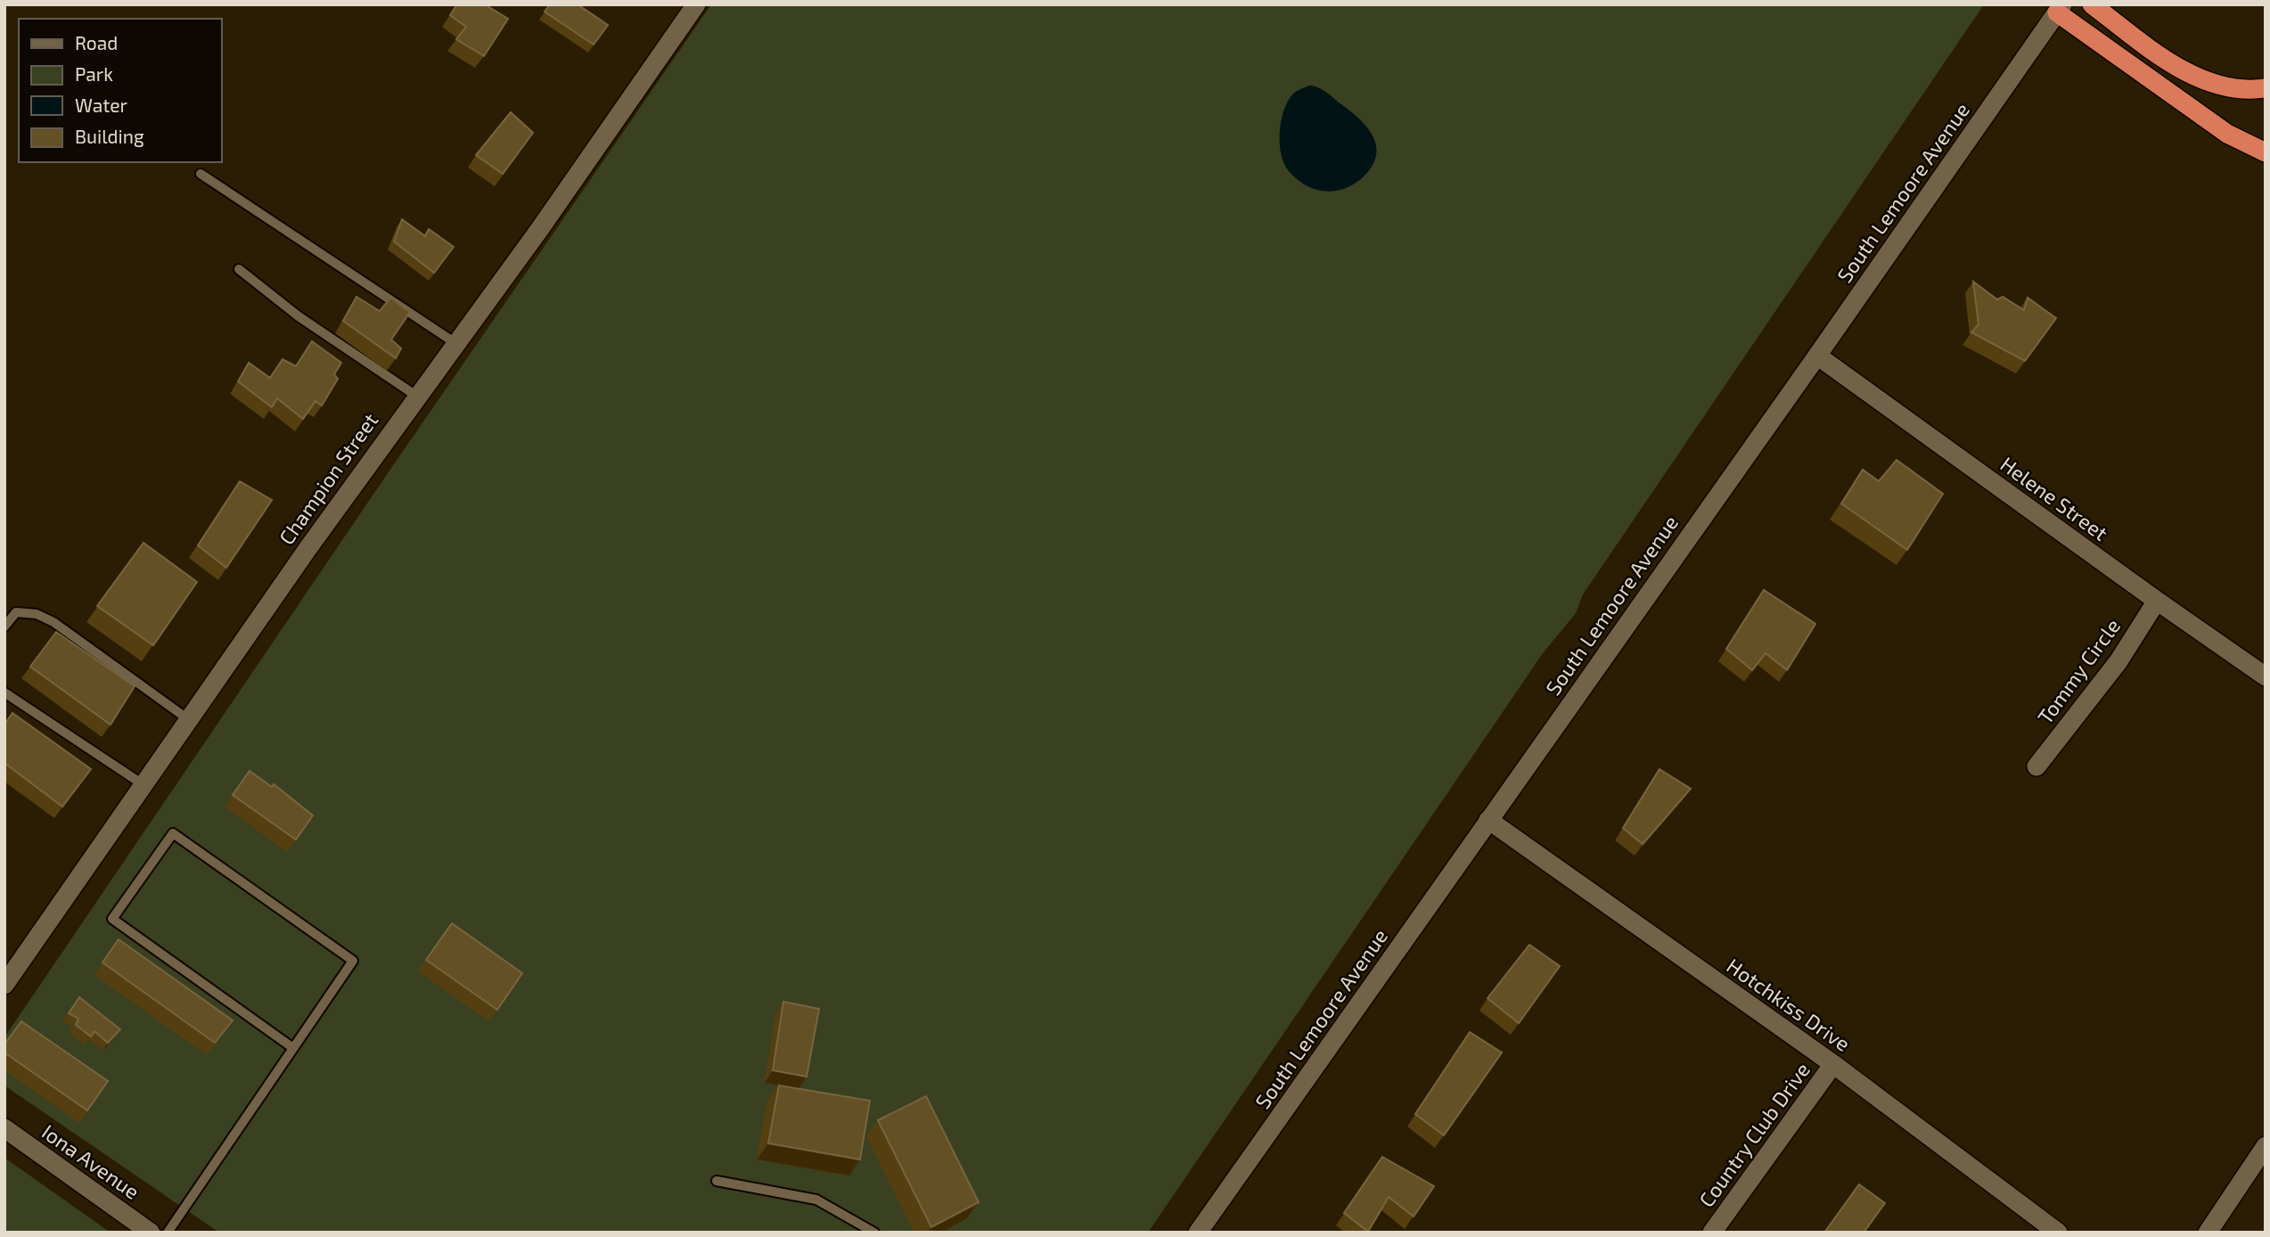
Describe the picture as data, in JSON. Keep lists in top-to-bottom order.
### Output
{
  "streets": {
    "street": [
      "South Lemoore Avenue",
      "Champion Street",
      "Helene Street",
      "Tommy Circle",
      "Hotchkiss Drive",
      "Country Club Drive",
      "Iona Avenue"
    ]
  },
  "crossings": [
    ["South Lemoore Avenue", "Helene Street"],
    ["South Lemoore Avenue", "Hotchkiss Drive"],
    ["Helene Street", "Tommy Circle"],
    ["Hotchkiss Drive", "Country Club Drive"]
  ],
  "legend": [
    "Road",
    "Park",
    "Water",
    "Building"
  ]
}
